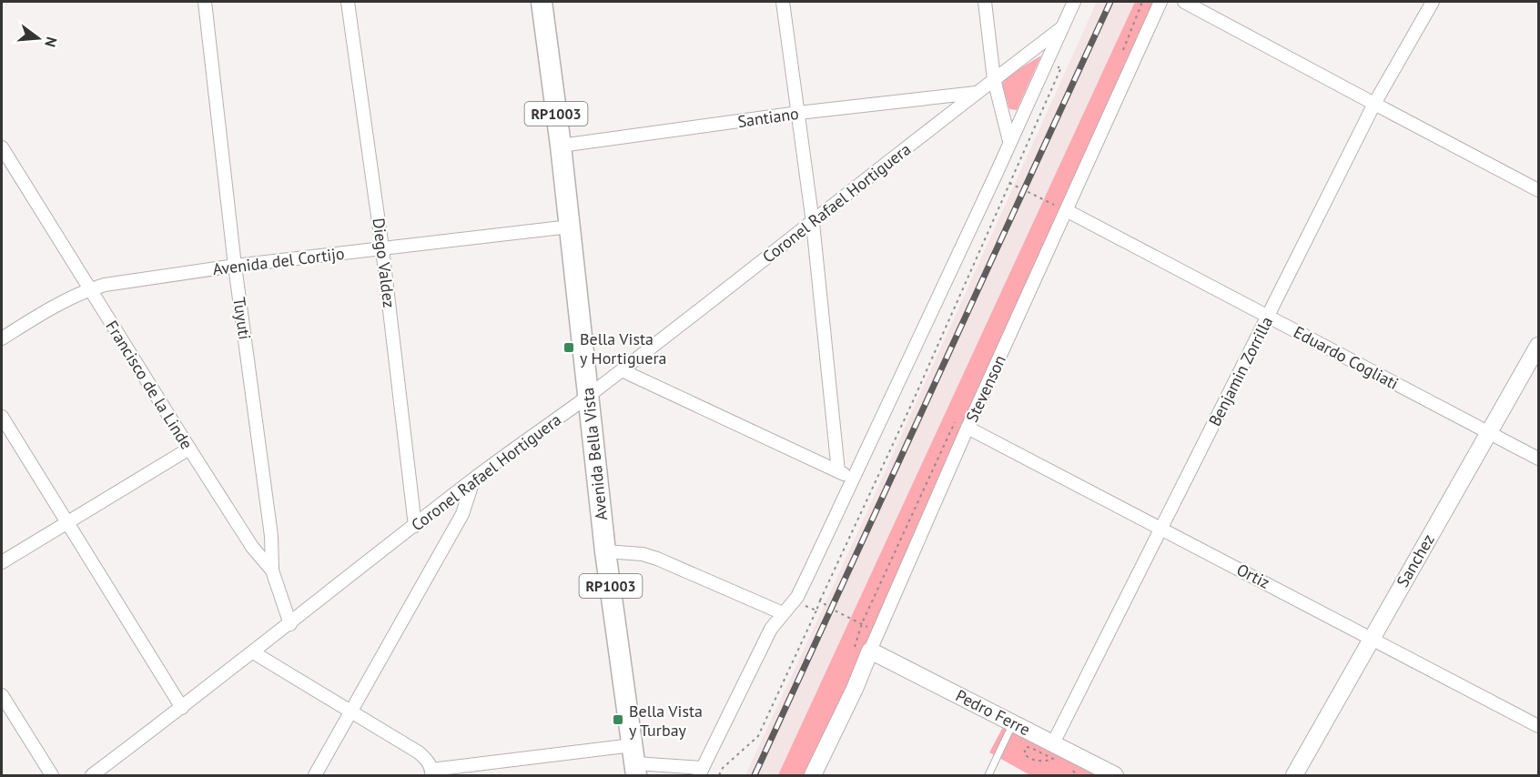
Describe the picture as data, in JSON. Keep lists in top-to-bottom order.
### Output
{
  "streets": {
    "main road": ["RP1003", "Avenida Bella Vista"],
    "street": [
      "Santiano",
      "Coronel Rafael Hortiguera",
      "Avenida del Cortijo",
      "Diego Valdez",
      "Tuyuti",
      "Eduardo Cogliati",
      "Benjamin Zorrilla",
      "Francisco de la Linde",
      "Stevenson",
      "Sanchez",
      "Ortiz",
      "Pedro Ferre"
    ]
  },
  "crossings": [
    ["Santiano", "Coronel Rafael Hortiguera"],
    ["Santiano", "Avenida Bella Vista"],
    ["Coronel Rafael Hortiguera", "Diego Valdez"],
    ["Coronel Rafael Hortiguera", "Francisco de la Linde"],
    ["Coronel Rafael Hortiguera", "Avenida Bella Vista"],
    ["Avenida del Cortijo", "Diego Valdez"],
    ["Avenida del Cortijo", "Tuyuti"],
    ["Avenida del Cortijo", "Francisco de la Linde"],
    ["Avenida del Cortijo", "Avenida Bella Vista"],
    ["Tuyuti", "Francisco de la Linde"],
    ["Eduardo Cogliati", "Benjamin Zorrilla"],
    ["Eduardo Cogliati", "Stevenson"],
    ["Eduardo Cogliati", "Sanchez"],
    ["Benjamin Zorrilla", "Ortiz"],
    ["Benjamin Zorrilla", "Pedro Ferre"],
    ["Stevenson", "Ortiz"],
    ["Stevenson", "Pedro Ferre"],
    ["Sanchez", "Ortiz"]
  ],
  "places": {
    "transit": ["Bella Vista y Hortiguera", "Bella Vista y Turbay"]
  },
  "north": "right"
}
